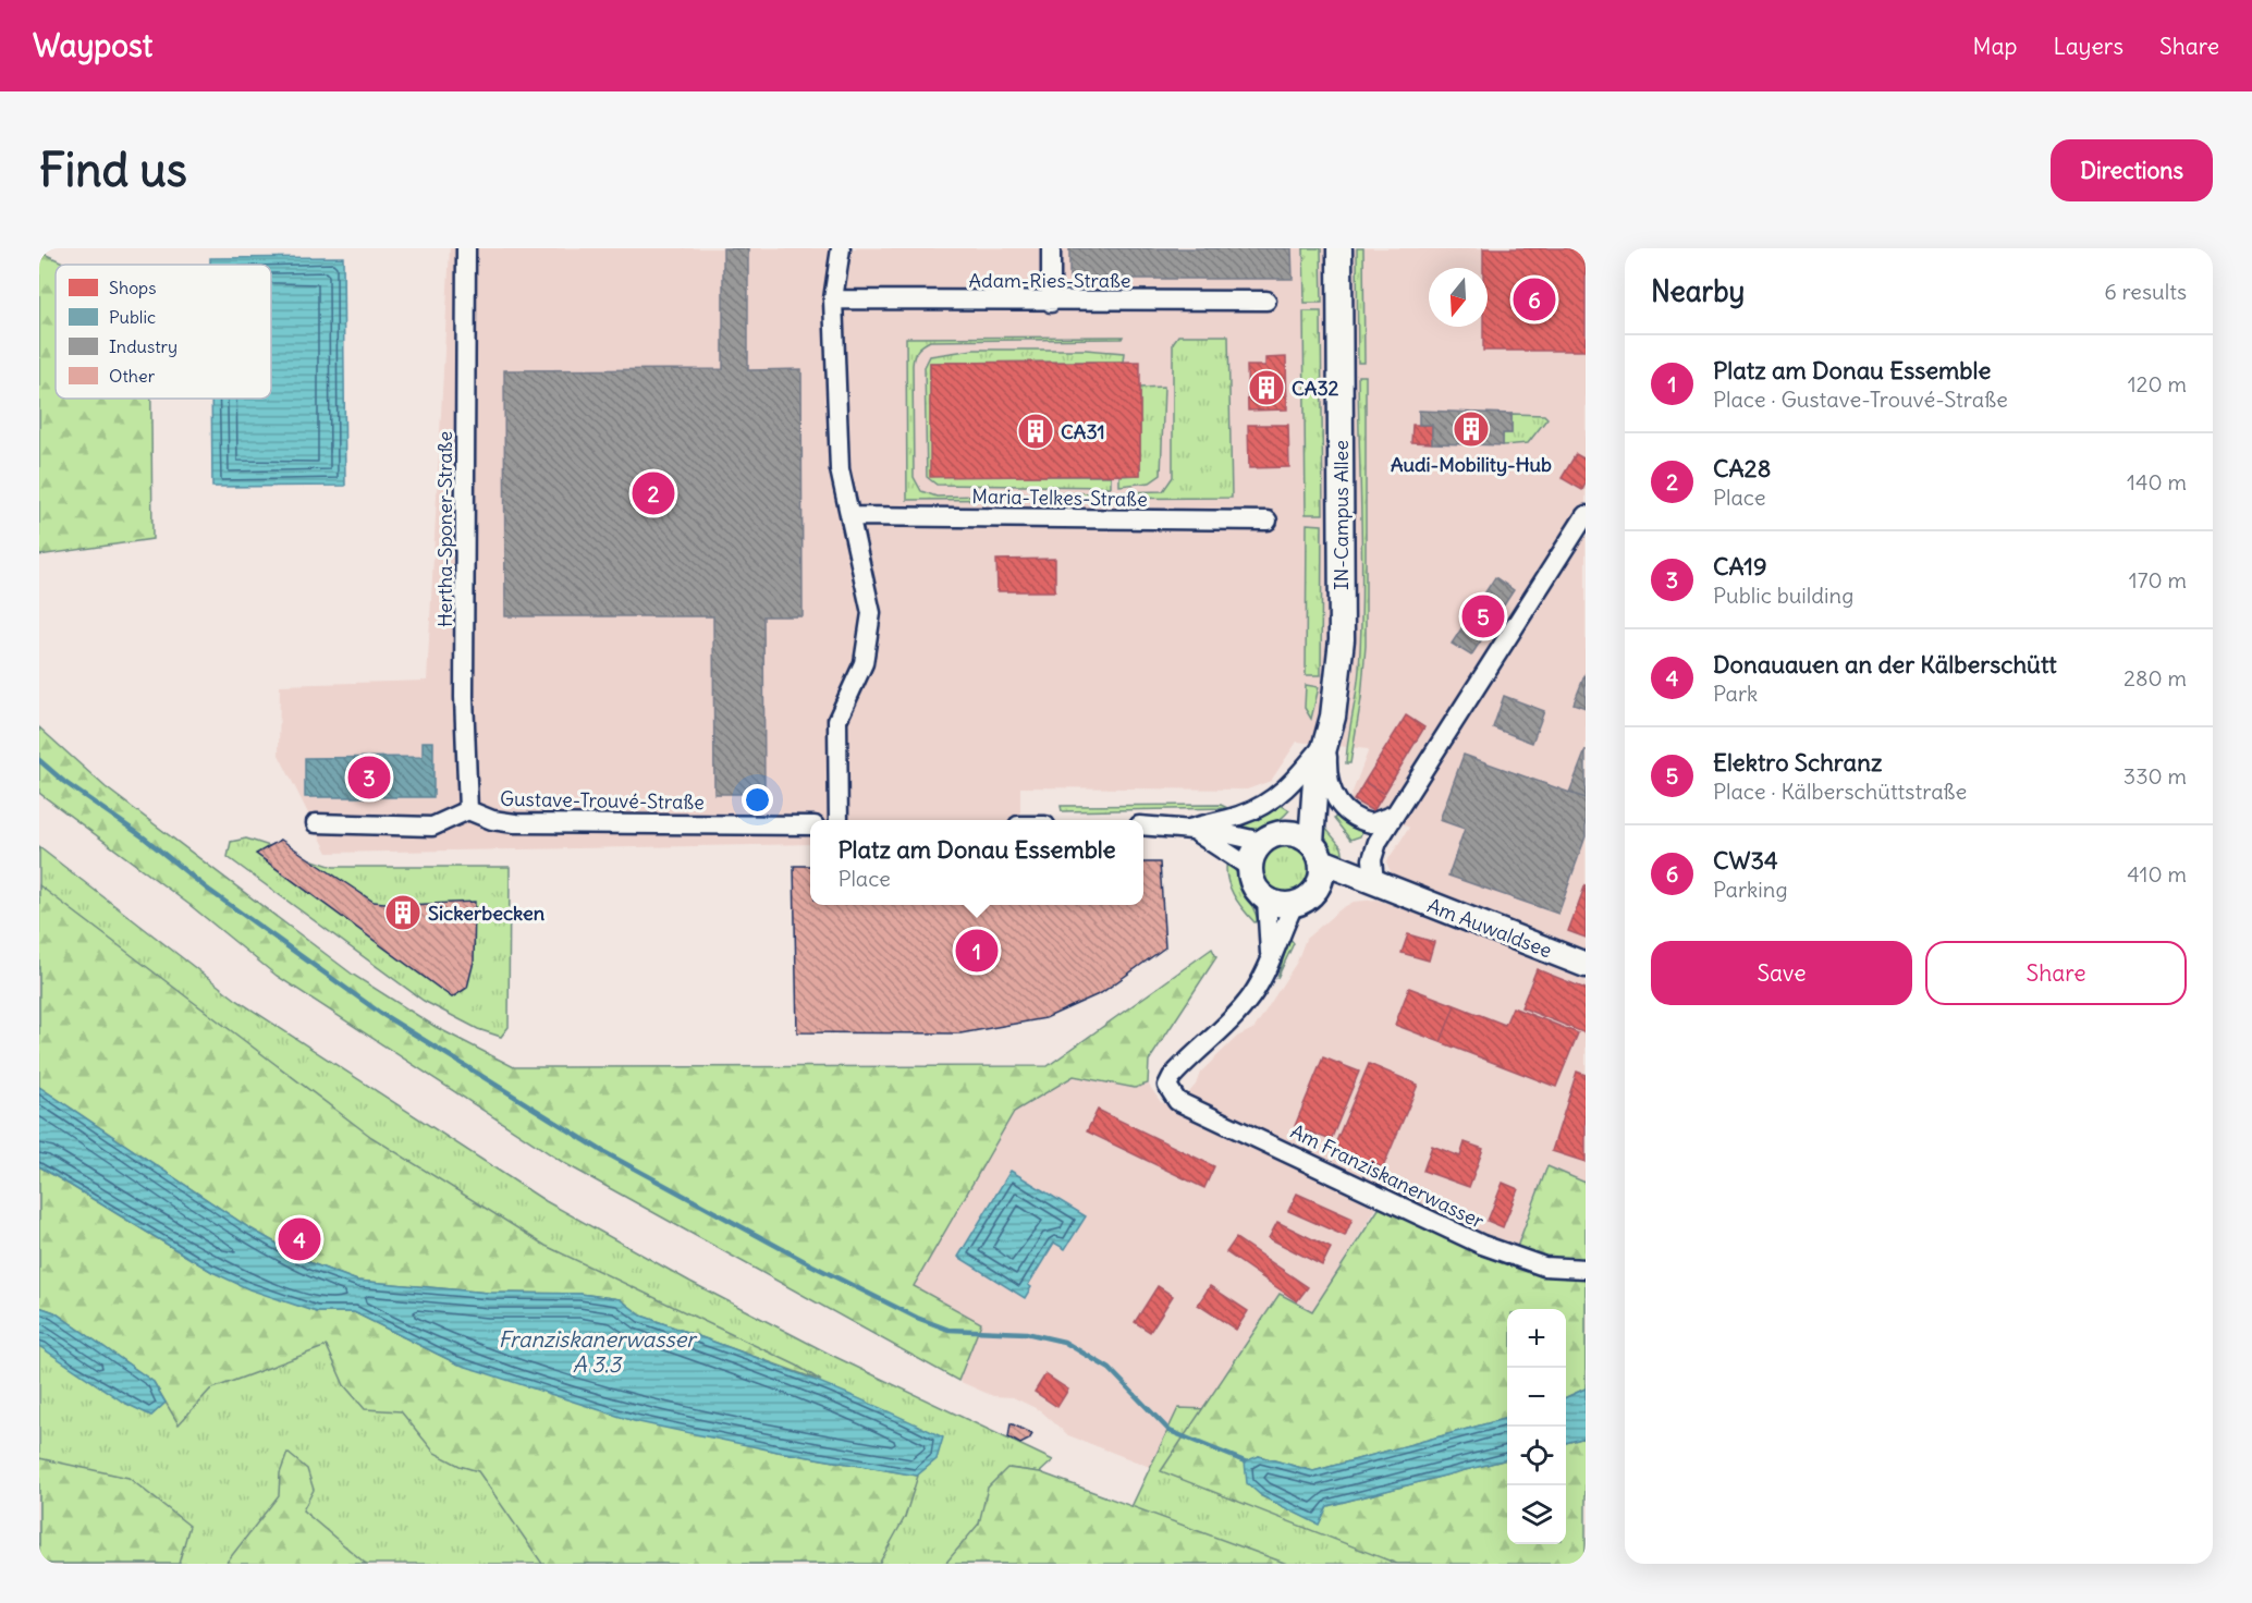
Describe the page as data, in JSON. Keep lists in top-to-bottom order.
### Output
{
  "streets": {
    "street": [
      "Adam-Ries-Straße",
      "Maria-Telkes-Straße",
      "IN-Campus Allee",
      "Hertha-Sponer-Straße",
      "Gustave-Trouvé-Straße",
      "Am Auwaldsee",
      "Am Franziskanerwasser"
    ]
  },
  "crossings": [
    ["IN-Campus Allee", "Am Auwaldsee"],
    ["Hertha-Sponer-Straße", "Gustave-Trouvé-Straße"]
  ],
  "water": ["Franziskanerwasser A 3.3"],
  "places": {
    "building": [
      "CA32",
      "Audi-Mobility-Hub",
      "CA31",
      "Sickerbecken"
    ]
  },
  "legend": [
    "Shops",
    "Public",
    "Industry",
    "Other"
  ],
  "north": "bottom",
  "page": {
    "header": "Waypost",
    "nav": ["Map", "Layers", "Share"],
    "buttons": [
      "Directions",
      ["Save", "Share"]
    ],
    "title": "Find us",
    "heading": ["Nearby", "6 results"],
    "pins": [
      "6",
      "2",
      "5",
      "3",
      "1",
      "4"
    ],
    "list": [
      {
        "mark": "1",
        "name": "Platz am Donau Essemble",
        "note": "Place · Gustave-Trouvé-Straße",
        "value": "120 m"
      },
      {
        "mark": "2",
        "name": "CA28",
        "note": "Place",
        "value": "140 m"
      },
      {
        "mark": "3",
        "name": "CA19",
        "note": "Public building",
        "value": "170 m"
      },
      {
        "mark": "4",
        "name": "Donauauen an der Kälberschütt",
        "note": "Park",
        "value": "280 m"
      },
      {
        "mark": "5",
        "name": "Elektro Schranz",
        "note": "Place · Kälberschüttstraße",
        "value": "330 m"
      },
      {
        "mark": "6",
        "name": "CW34",
        "note": "Parking",
        "value": "410 m"
      }
    ],
    "popup": ["Platz am Donau Essemble", "Place"],
    "map_buttons": ["+", "−"]
  }
}
